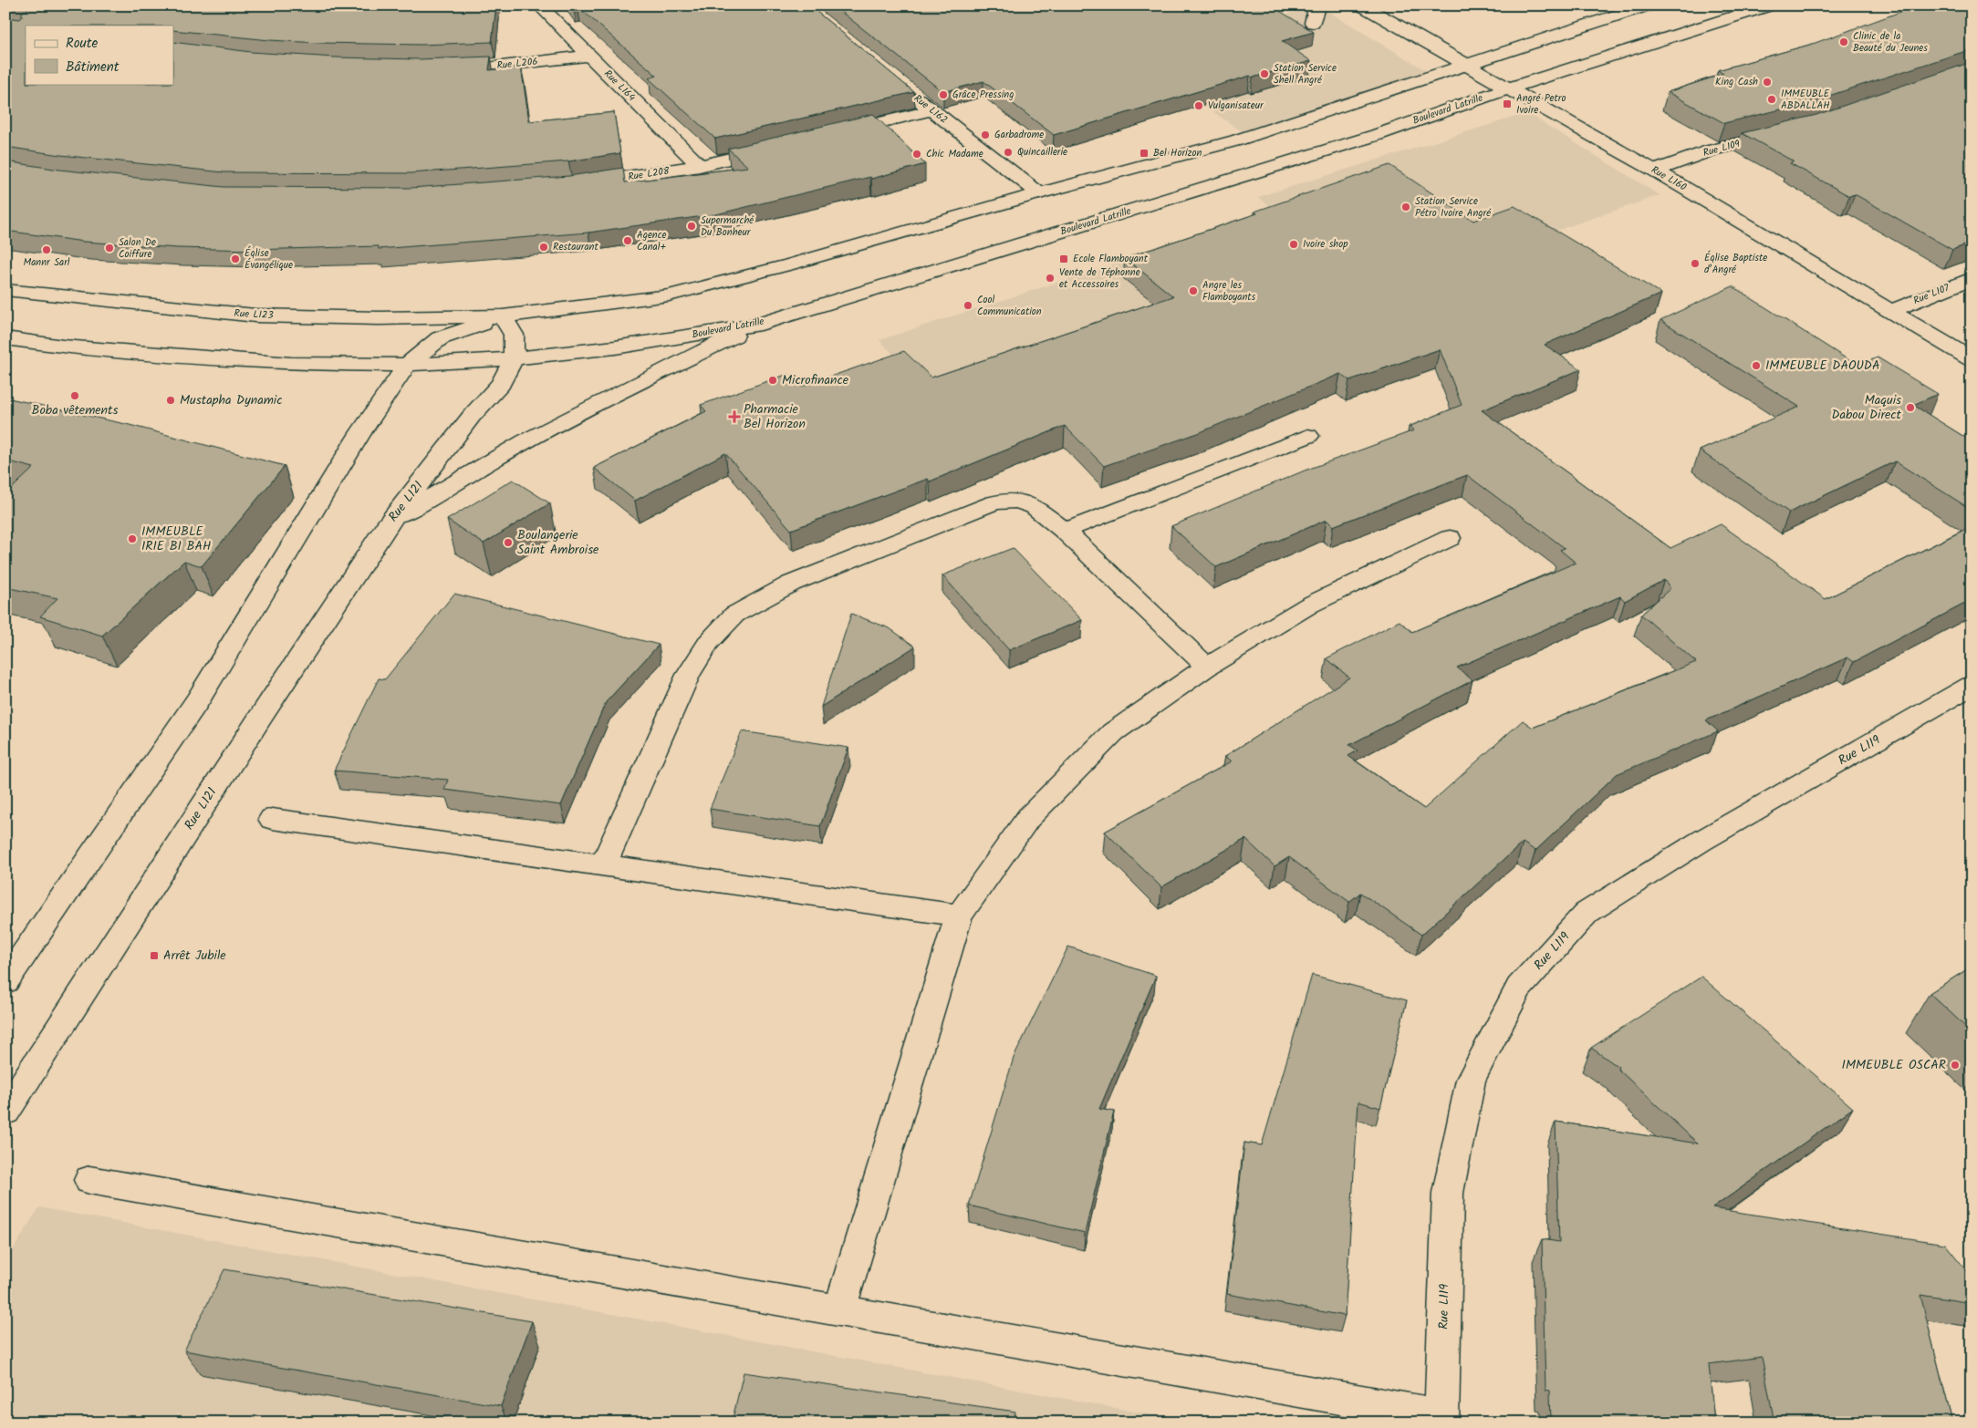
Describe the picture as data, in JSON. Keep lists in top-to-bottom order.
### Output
{
  "streets": {
    "street": [
      "Rue L206",
      "Rue L164",
      "Rue L162",
      "Boulevard Latrille",
      "Rue L109",
      "Rue L208",
      "Rue L160",
      "Rue L107",
      "Rue L123",
      "Rue L121",
      "Rue L119"
    ]
  },
  "crossings": [
    ["Rue L206", "Rue L164"],
    ["Rue L164", "Rue L208"],
    ["Boulevard Latrille", "Rue L160"],
    ["Boulevard Latrille", "Rue L121"],
    ["Rue L109", "Rue L160"],
    ["Rue L160", "Rue L107"],
    ["Rue L123", "Rue L121"]
  ],
  "places": {
    "other": [
      "Clinic de la Beauté du Jeunes",
      "Station Service Shell Angré",
      "King Cash",
      "Grâce Pressing",
      "IMMEUBLE ABDALLAH",
      "Vulganisateur",
      "Garbadrome",
      "Quincaillerie",
      "Chic Madame",
      "Station Service Pétro Ivoire Angré",
      "Supermarché Du Bonheur",
      "Agence Canal+",
      "Ivoire shop",
      "Restaurant",
      "Salon De Coiffure",
      "Mannr Sarl",
      "Église Évangélique",
      "Église Baptiste d’Angré",
      "Vente de Téphonne et Accessoires",
      "Angre les Flamboyants",
      "Cool Communication",
      "IMMEUBLE DAOUDA",
      "Microfinance",
      "Boba vêtements",
      "Mustapha Dynamic",
      "Maquis Dabou Direct",
      "IMMEUBLE IRIE BI BAH",
      "Boulangerie Saint Ambroise",
      "IMMEUBLE OSCAR"
    ],
    "transit": [
      "Angré Petro Ivoire",
      "Bel Horizon",
      "Ecole Flamboyant",
      "Arrêt Jubile"
    ],
    "health": ["Pharmacie Bel Horizon"]
  },
  "legend": ["Route", "Bâtiment"]
}
